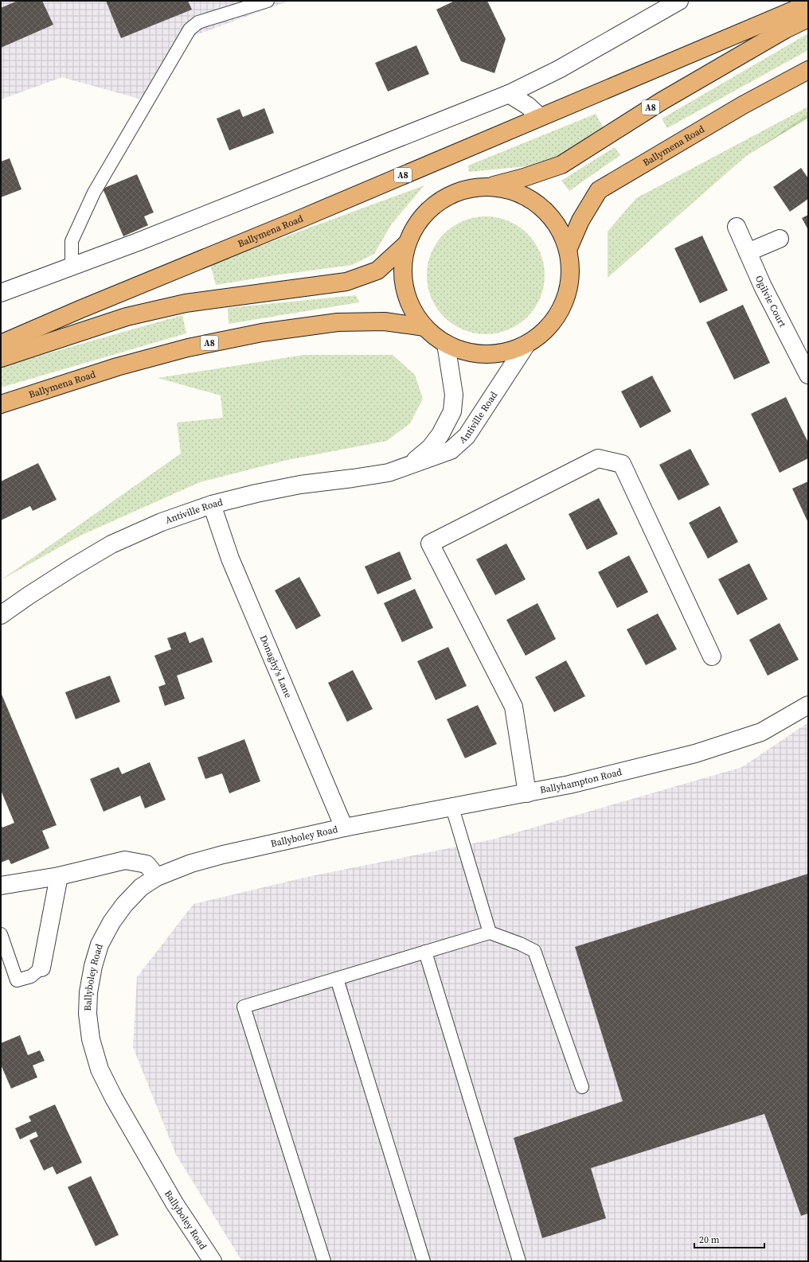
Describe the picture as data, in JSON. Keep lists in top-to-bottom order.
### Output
{
  "streets": {
    "highway": ["A8", "Ballymena Road"],
    "street": [
      "Ogilvie Court",
      "Antiville Road",
      "Donaghy's Lane",
      "Ballyhampton Road",
      "Ballyboley Road"
    ]
  },
  "crossings": [
    ["A8", "Ballymena Road"],
    ["A8", "Antiville Road"],
    ["Antiville Road", "Donaghy's Lane"],
    ["Donaghy's Lane", "Ballyhampton Road"],
    ["Donaghy's Lane", "Ballyboley Road"],
    ["Ballyhampton Road", "Ballyboley Road"]
  ],
  "scale_bar": "20 m"
}
